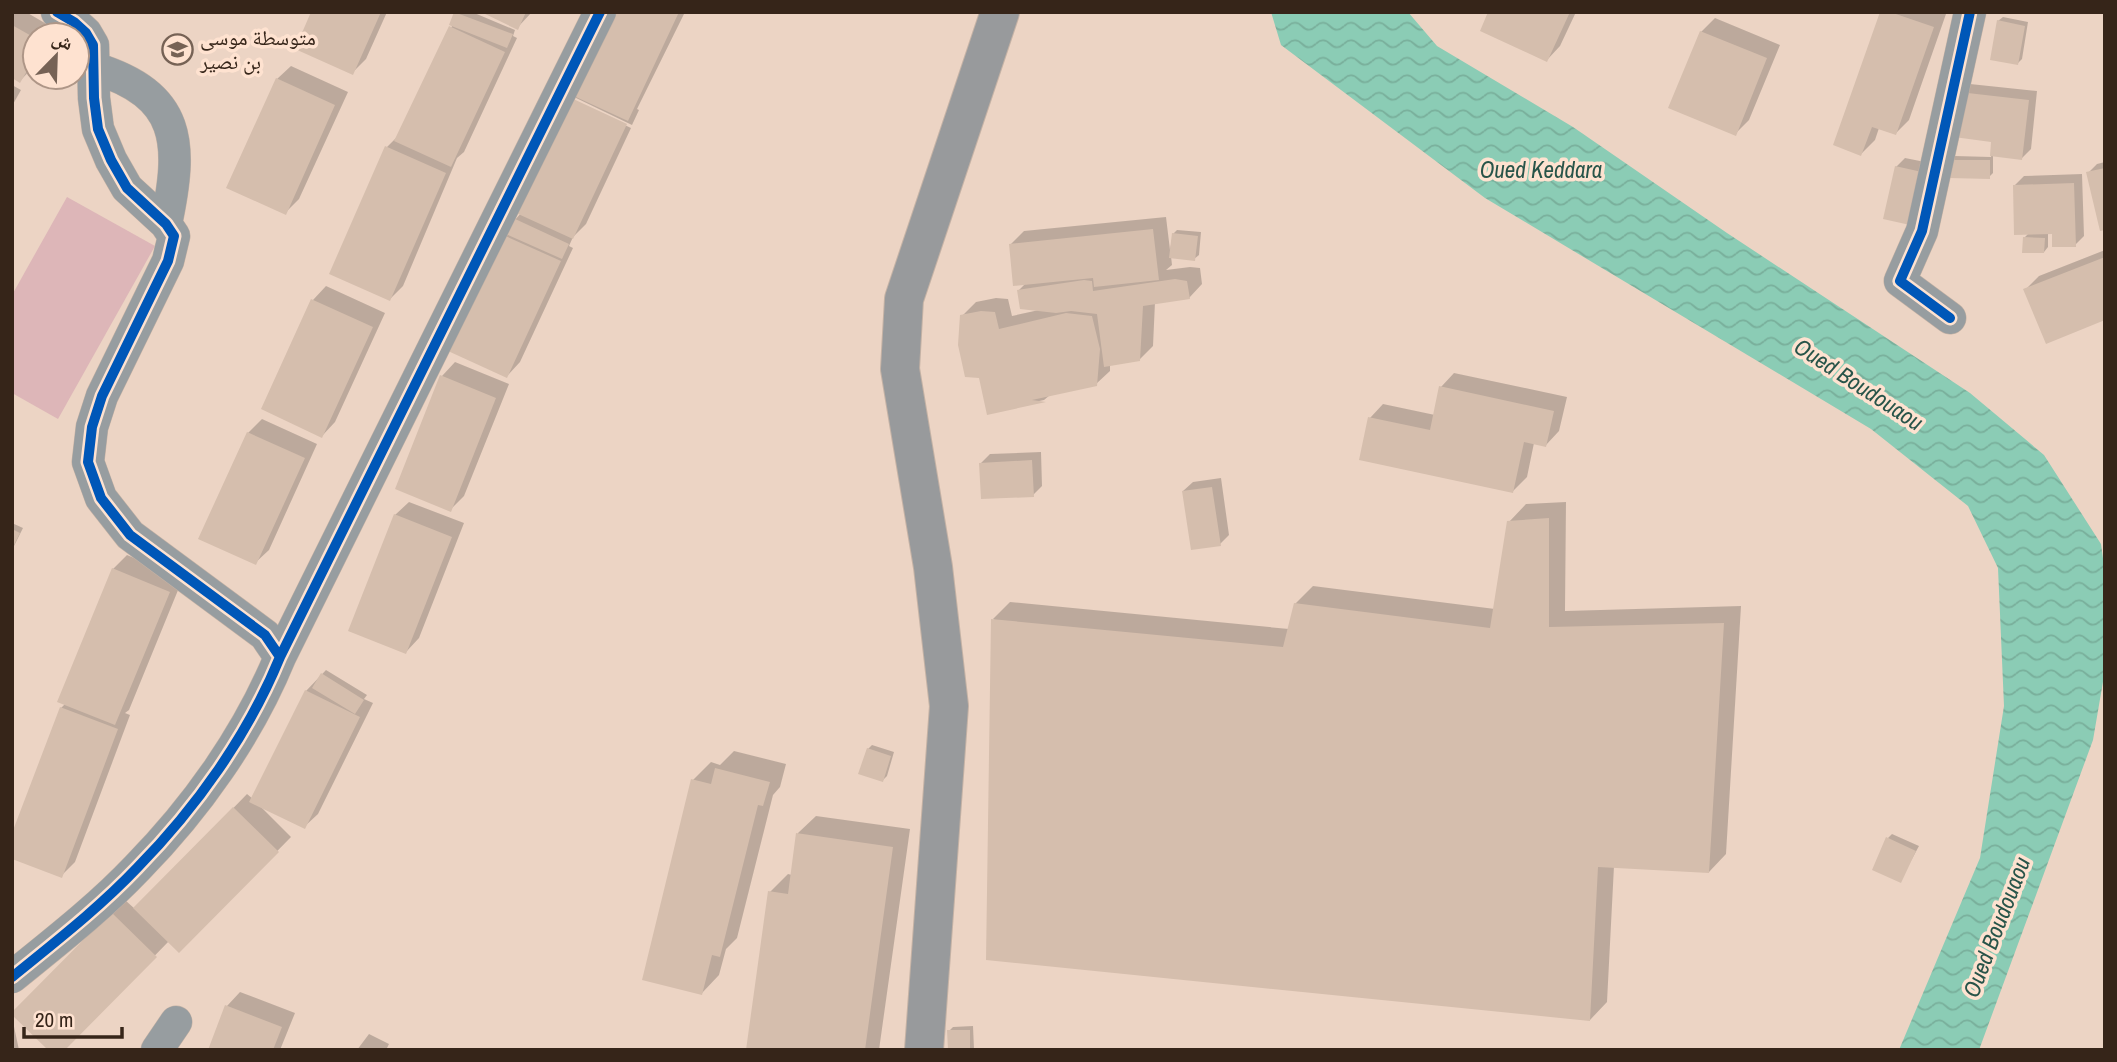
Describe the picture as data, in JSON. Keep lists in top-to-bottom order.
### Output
{
  "water": ["Oued Keddara", "Oued Boudouaou"],
  "places": {
    "school or university": ["متوسطة موسى بن نصير"]
  },
  "scale_bar": "20 m",
  "north": "top right"
}
